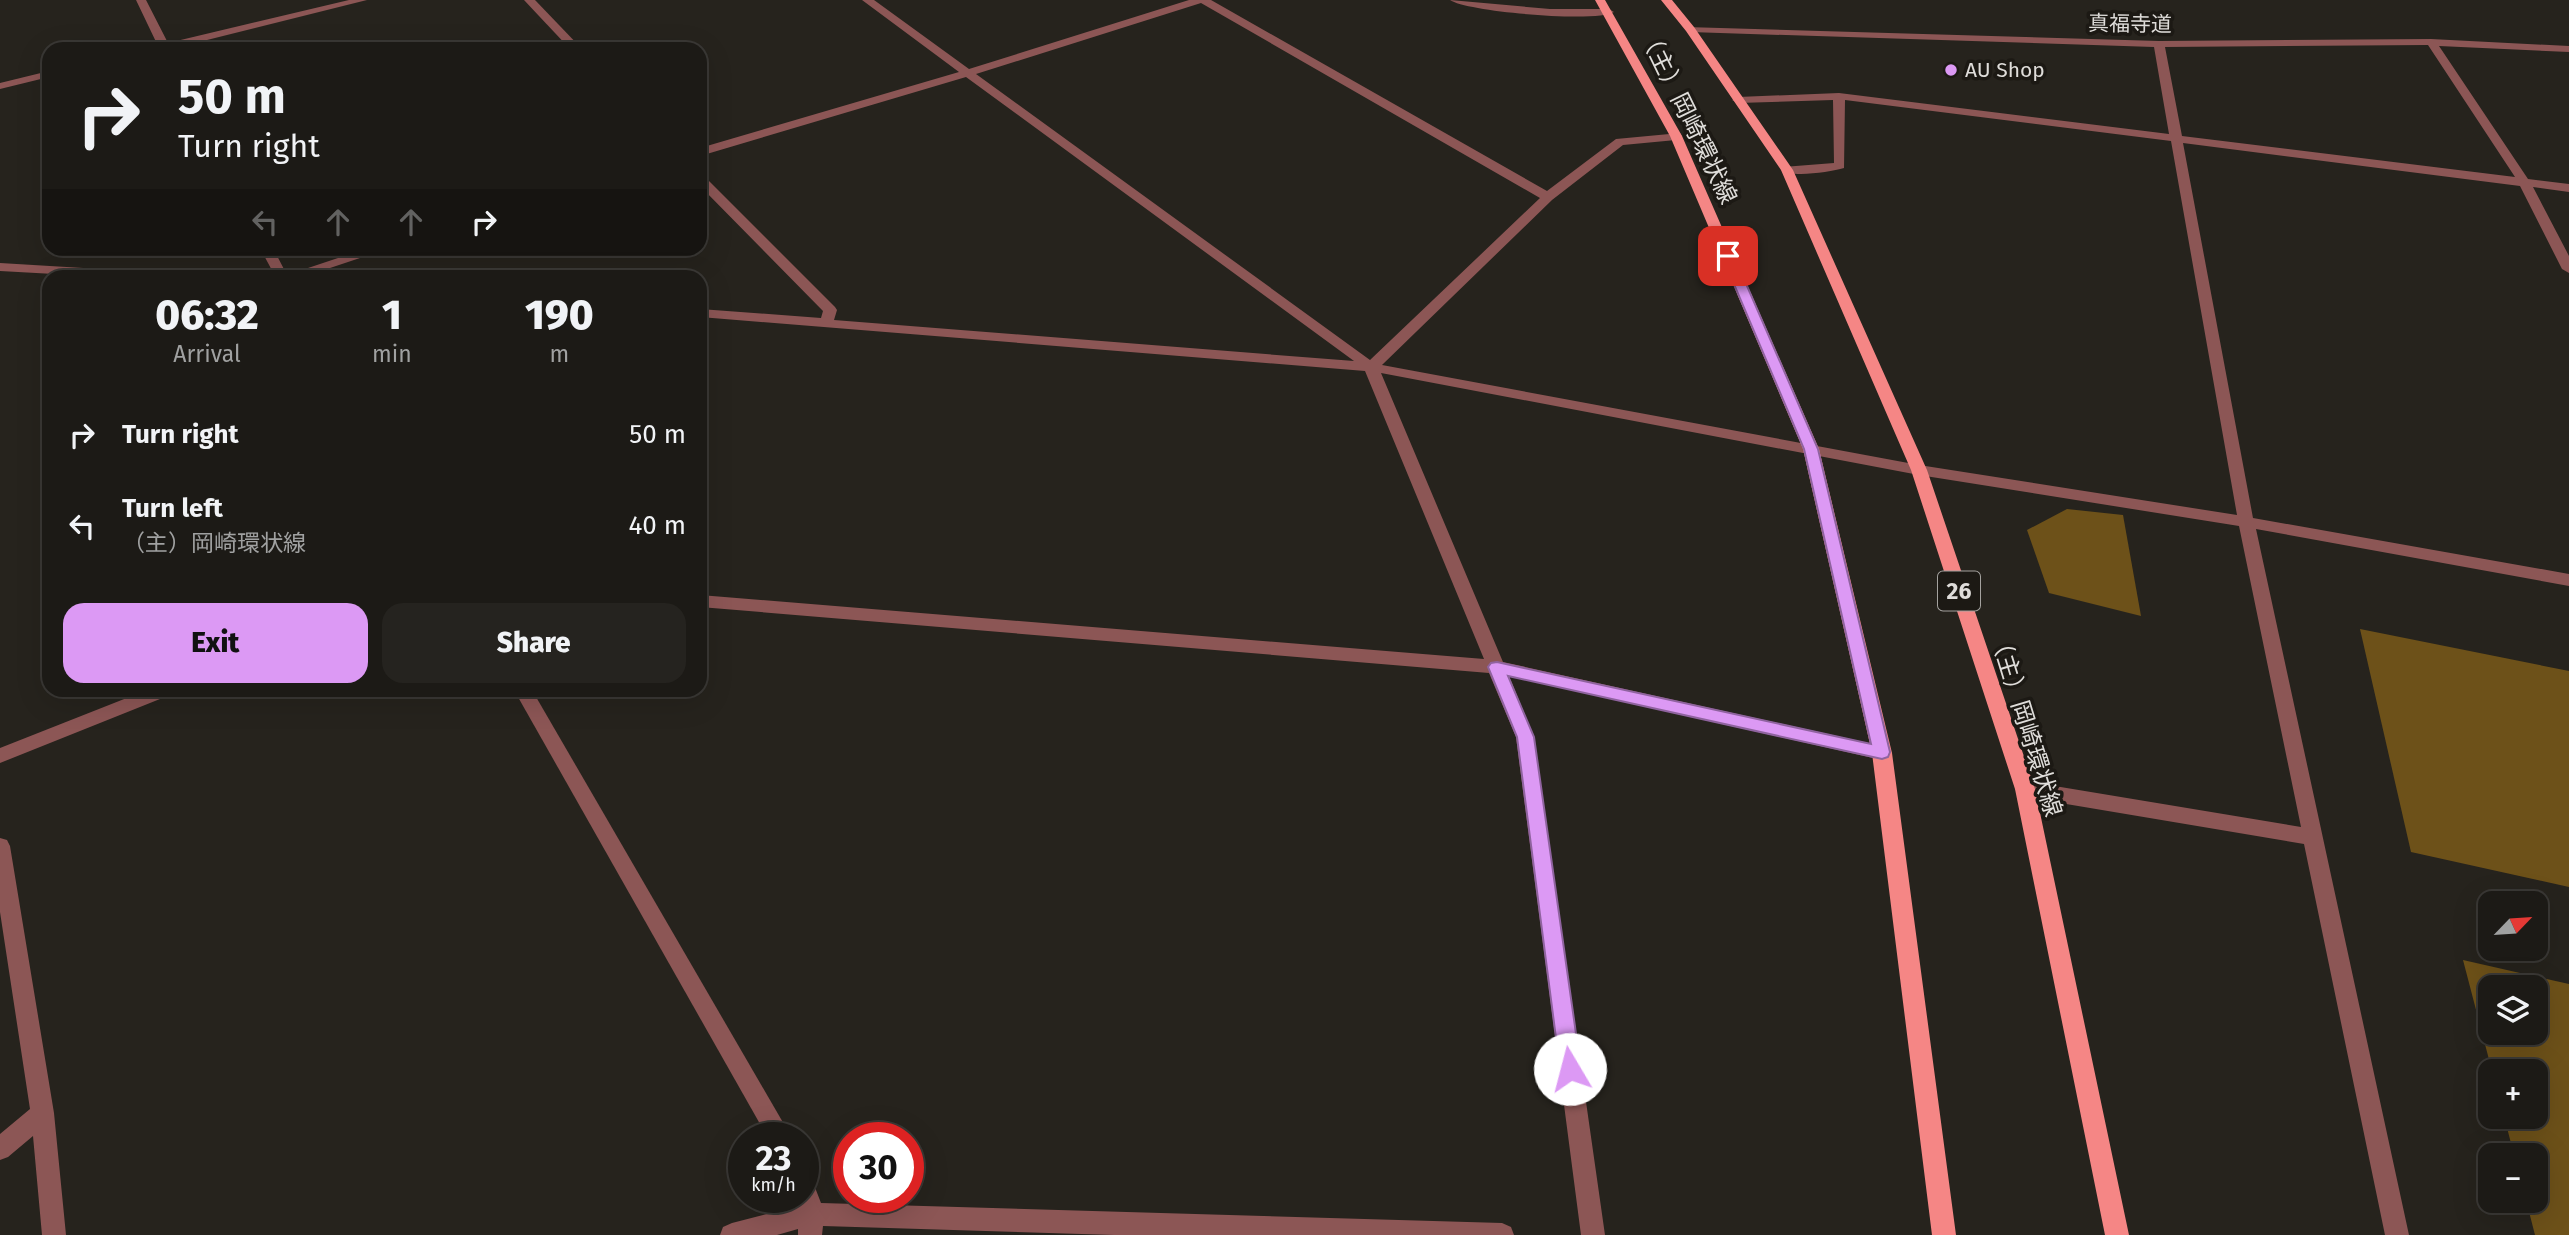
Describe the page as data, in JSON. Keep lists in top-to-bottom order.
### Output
{
  "streets": {
    "main road": ["（主）岡崎環状線", "26"],
    "street": ["真福寺道"]
  },
  "crossings": [
    ["真福寺道", "（主）岡崎環状線"]
  ],
  "places": ["AU Shop"],
  "north": "top right",
  "page": {
    "turn": ["50 m", "Turn right"],
    "eta": [
      "06:32",
      "Arrival",
      "1",
      "min",
      "190",
      "m"
    ],
    "list": [
      {
        "name": "Turn right",
        "value": "50 m"
      },
      {
        "name": "Turn left",
        "note": "（主）岡崎環状線",
        "value": "40 m"
      }
    ],
    "buttons": ["Exit", "Share"],
    "map_buttons": ["+", "−"],
    "speed": "23 km/h",
    "limit": "30"
  }
}
